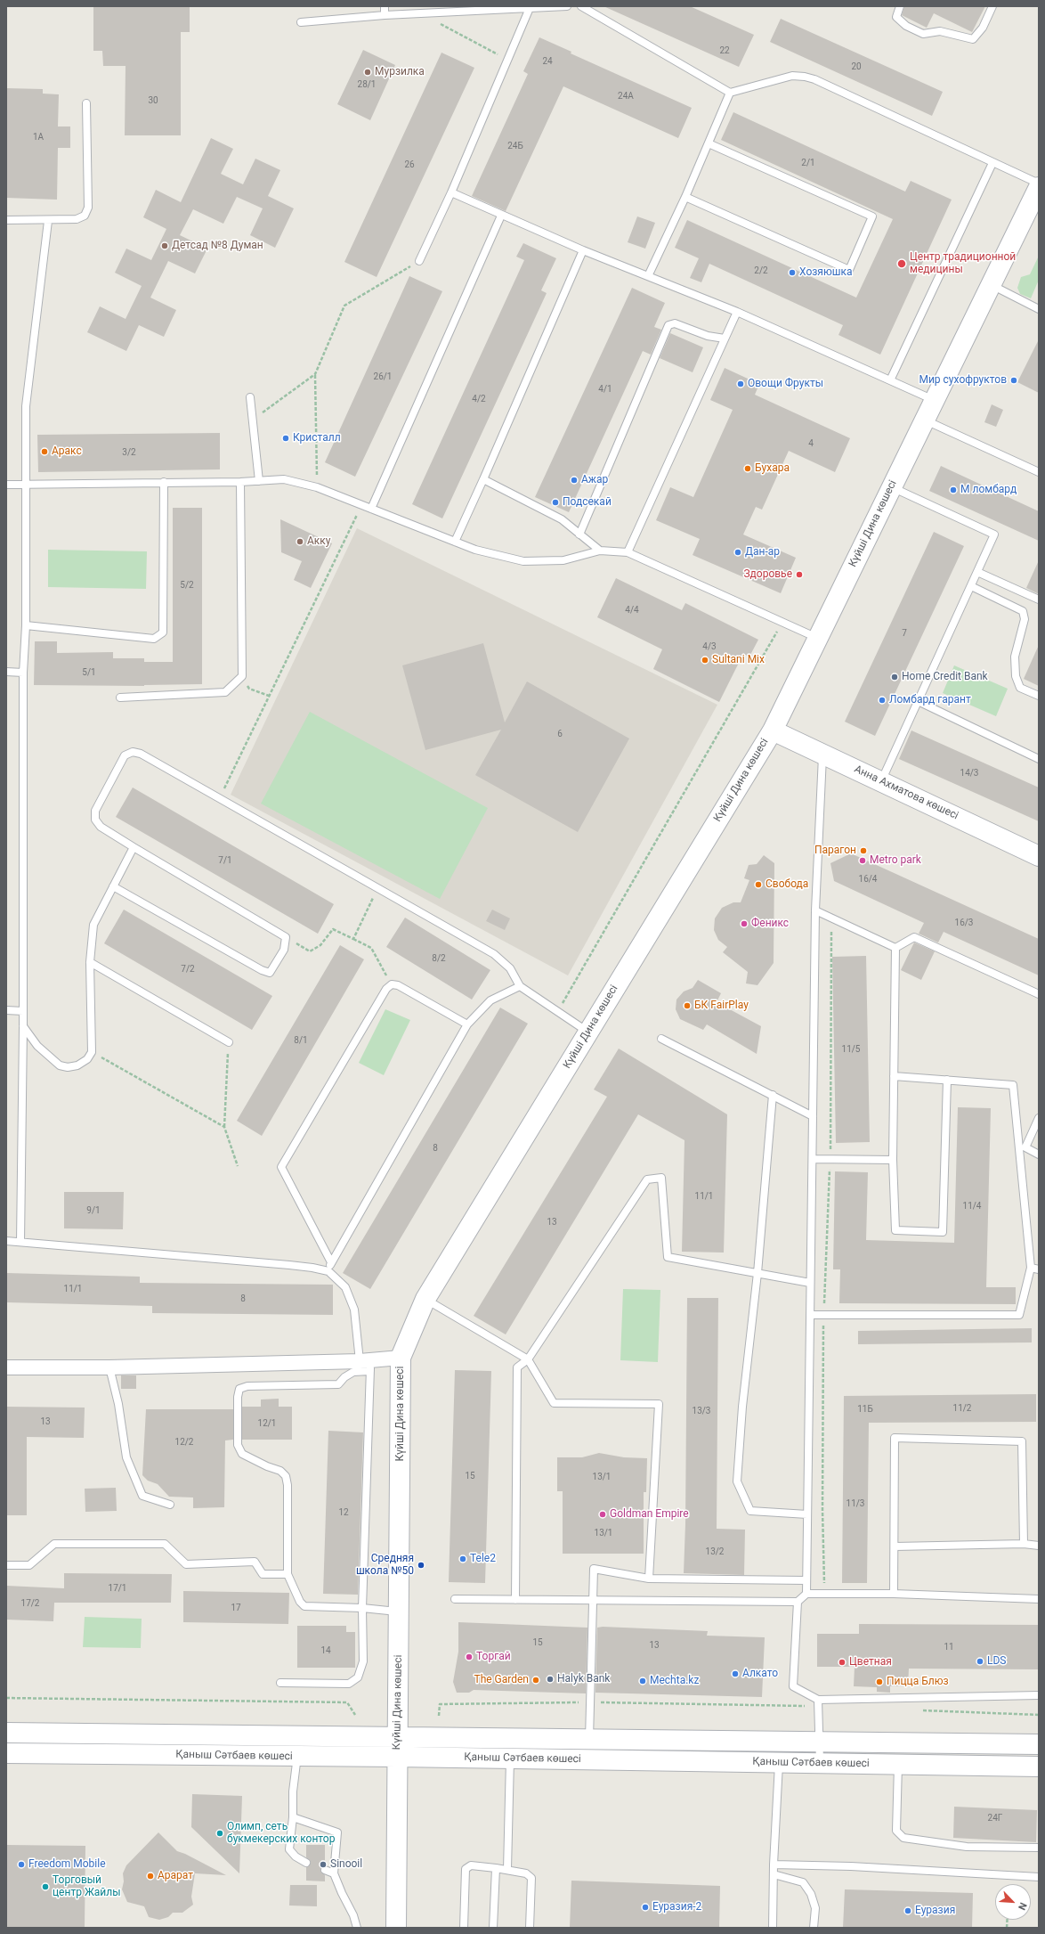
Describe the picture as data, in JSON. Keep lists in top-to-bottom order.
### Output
{
  "streets": {
    "street": ["Күйші Дина көшесі", "Анна Ахматова көшесі", "Қаныш Сәтбаев көшесі"]
  },
  "crossings": [
    ["Күйші Дина көшесі", "Анна Ахматова көшесі"],
    ["Күйші Дина көшесі", "Қаныш Сәтбаев көшесі"]
  ],
  "places": [
    "Мурзилка",
    "Детсад №8 Думан",
    "Центр традиционной медицины",
    "Хозяюшка",
    "Мир сухофруктов",
    "Овощи Фрукты",
    "Кристалл",
    "Аракс",
    "Бухара",
    "Ажар",
    "М ломбард",
    "Подсекай",
    "Акку",
    "Дан-ар",
    "Здоровье",
    "Sultani Mix",
    "Home Credit Bank",
    "Ломбард гарант",
    "Парагон",
    "Metro park",
    "Свобода",
    "Феникс",
    "БК FairPlay",
    "Goldman Empire",
    "Tele2",
    "Средняя школа №50",
    "Торгай",
    "LDS",
    "Цветная",
    "Алкато",
    "Halyk Bank",
    "The Garden",
    "Mechta.kz",
    "Пицца Блюз",
    "Олимп, сеть букмекерских контор",
    "Freedom Mobile",
    "Sinooil",
    "Арарат",
    "Торговый центр Жайлы",
    "Еуразия-2",
    "Еуразия"
  ],
  "house_numbers": [
    "22",
    "24",
    "20",
    "28/1",
    "24А",
    "30",
    "1А",
    "24Б",
    "2/1",
    "26",
    "2/2",
    "26/1",
    "4/1",
    "4/2",
    "4",
    "3/2",
    "5/2",
    "4/4",
    "7",
    "4/3",
    "5/1",
    "6",
    "14/3",
    "7/1",
    "16/4",
    "16/3",
    "8/2",
    "7/2",
    "8/1",
    "11/5",
    "8",
    "11/1",
    "11/4",
    "9/1",
    "13",
    "11/1",
    "8",
    "11/2",
    "11Б",
    "13/3",
    "13",
    "12/1",
    "12/2",
    "15",
    "13/1",
    "11/3",
    "12",
    "13/1",
    "13/2",
    "17/1",
    "17/2",
    "17",
    "15",
    "13",
    "11",
    "14",
    "24Г"
  ],
  "north": "bottom right"
}
